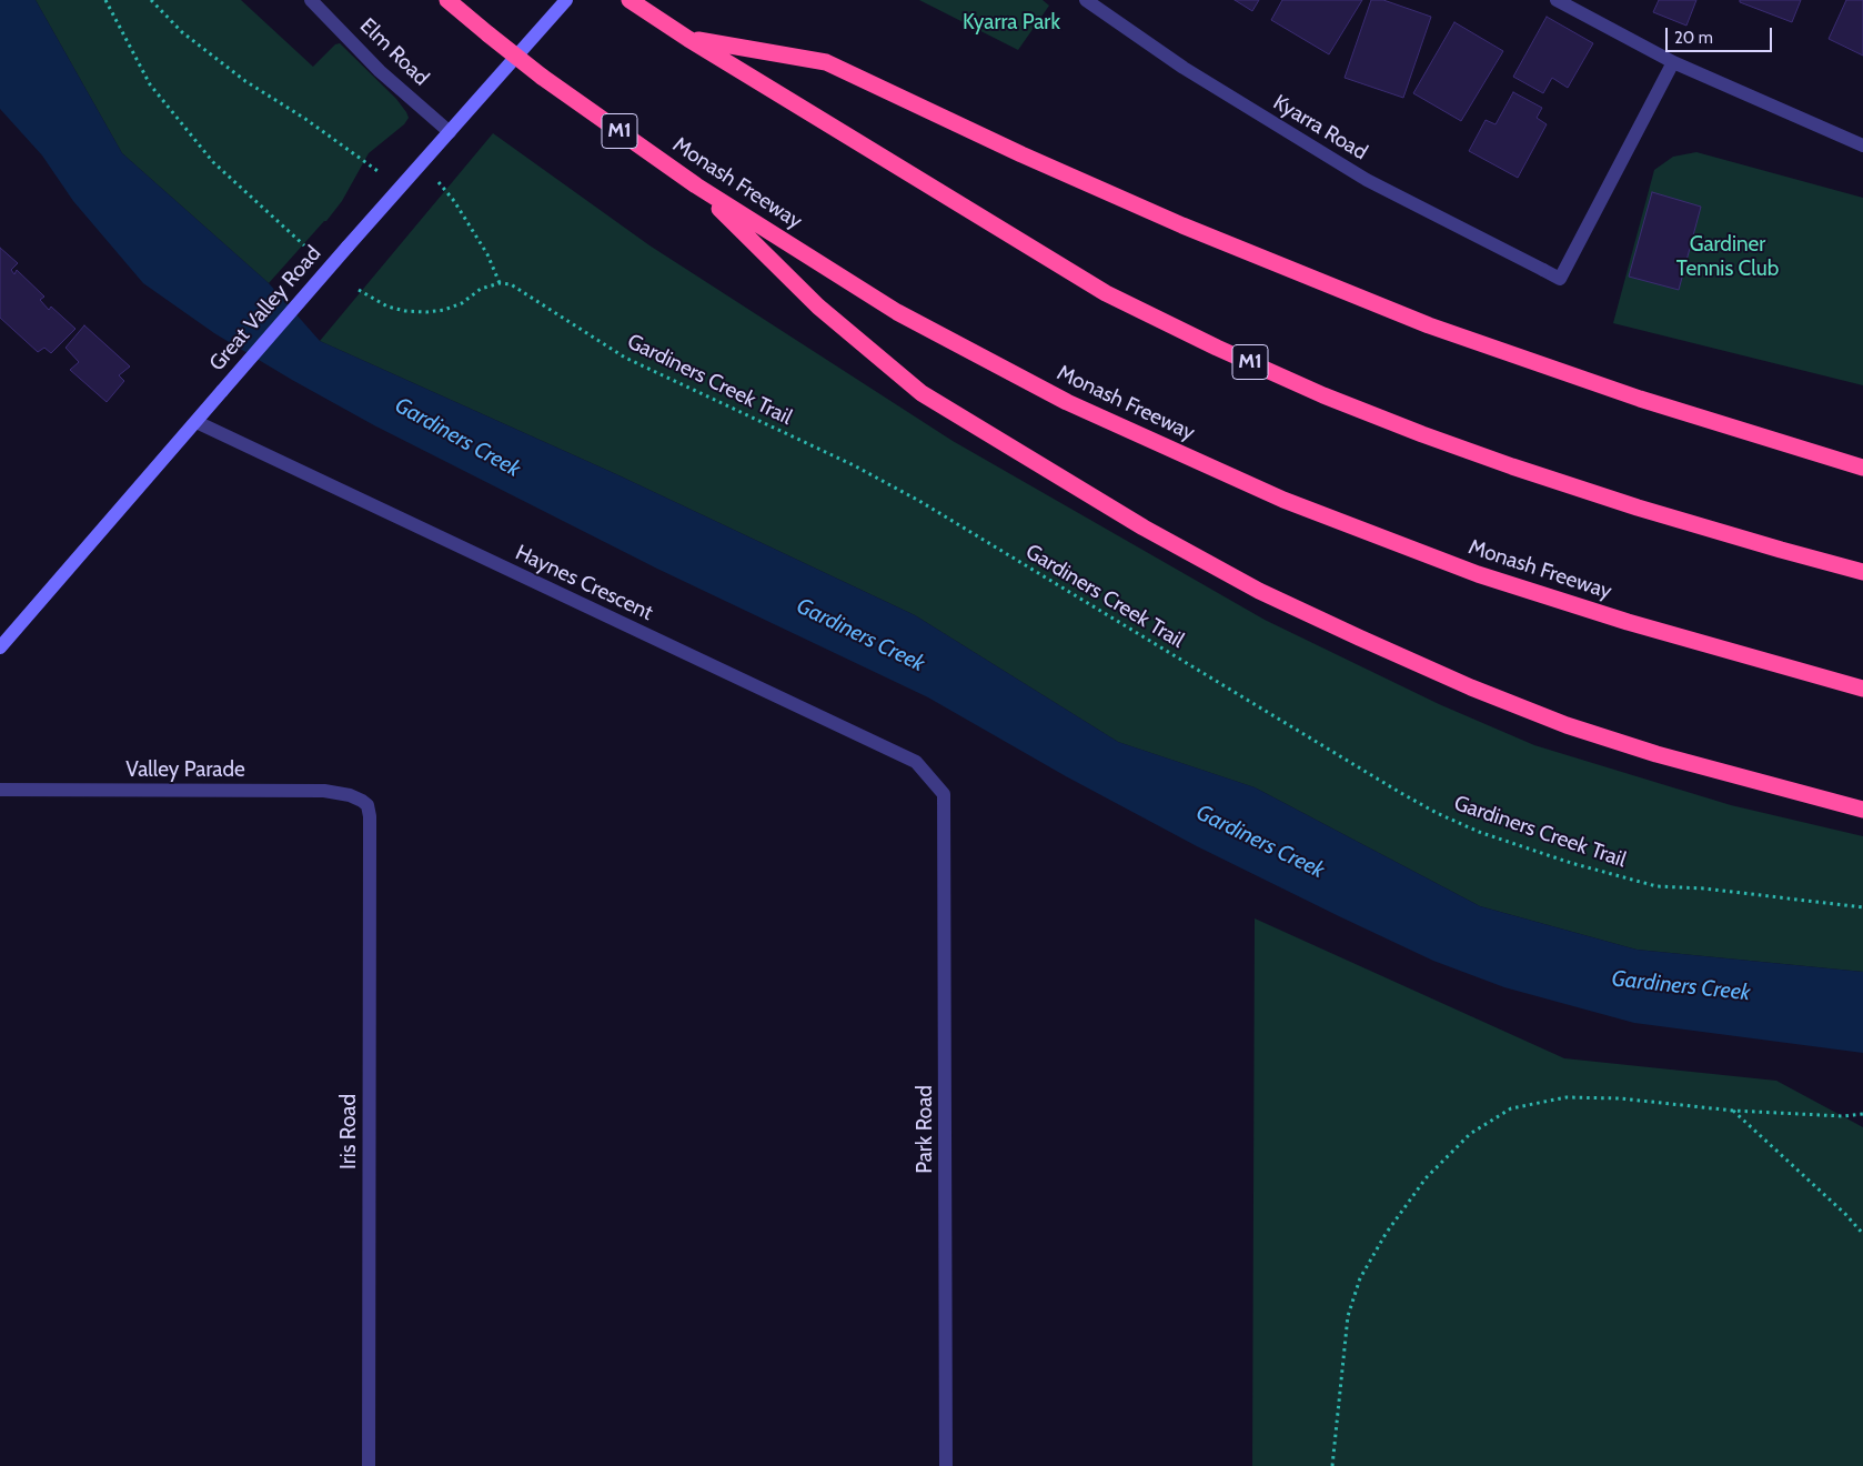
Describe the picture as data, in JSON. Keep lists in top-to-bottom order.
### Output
{
  "streets": {
    "highway": ["M1", "Monash Freeway"],
    "street": [
      "Elm Road",
      "Kyarra Road",
      "Great Valley Road",
      "Haynes Crescent",
      "Valley Parade",
      "Park Road",
      "Iris Road"
    ],
    "path": ["Gardiners Creek Trail"]
  },
  "crossings": [
    ["Elm Road", "Great Valley Road"],
    ["Great Valley Road", "Haynes Crescent"],
    ["Haynes Crescent", "Park Road"],
    ["Valley Parade", "Iris Road"]
  ],
  "water": ["Gardiners Creek"],
  "parks": ["Kyarra Park", "Gardiner Tennis Club"],
  "scale_bar": "20 m"
}
